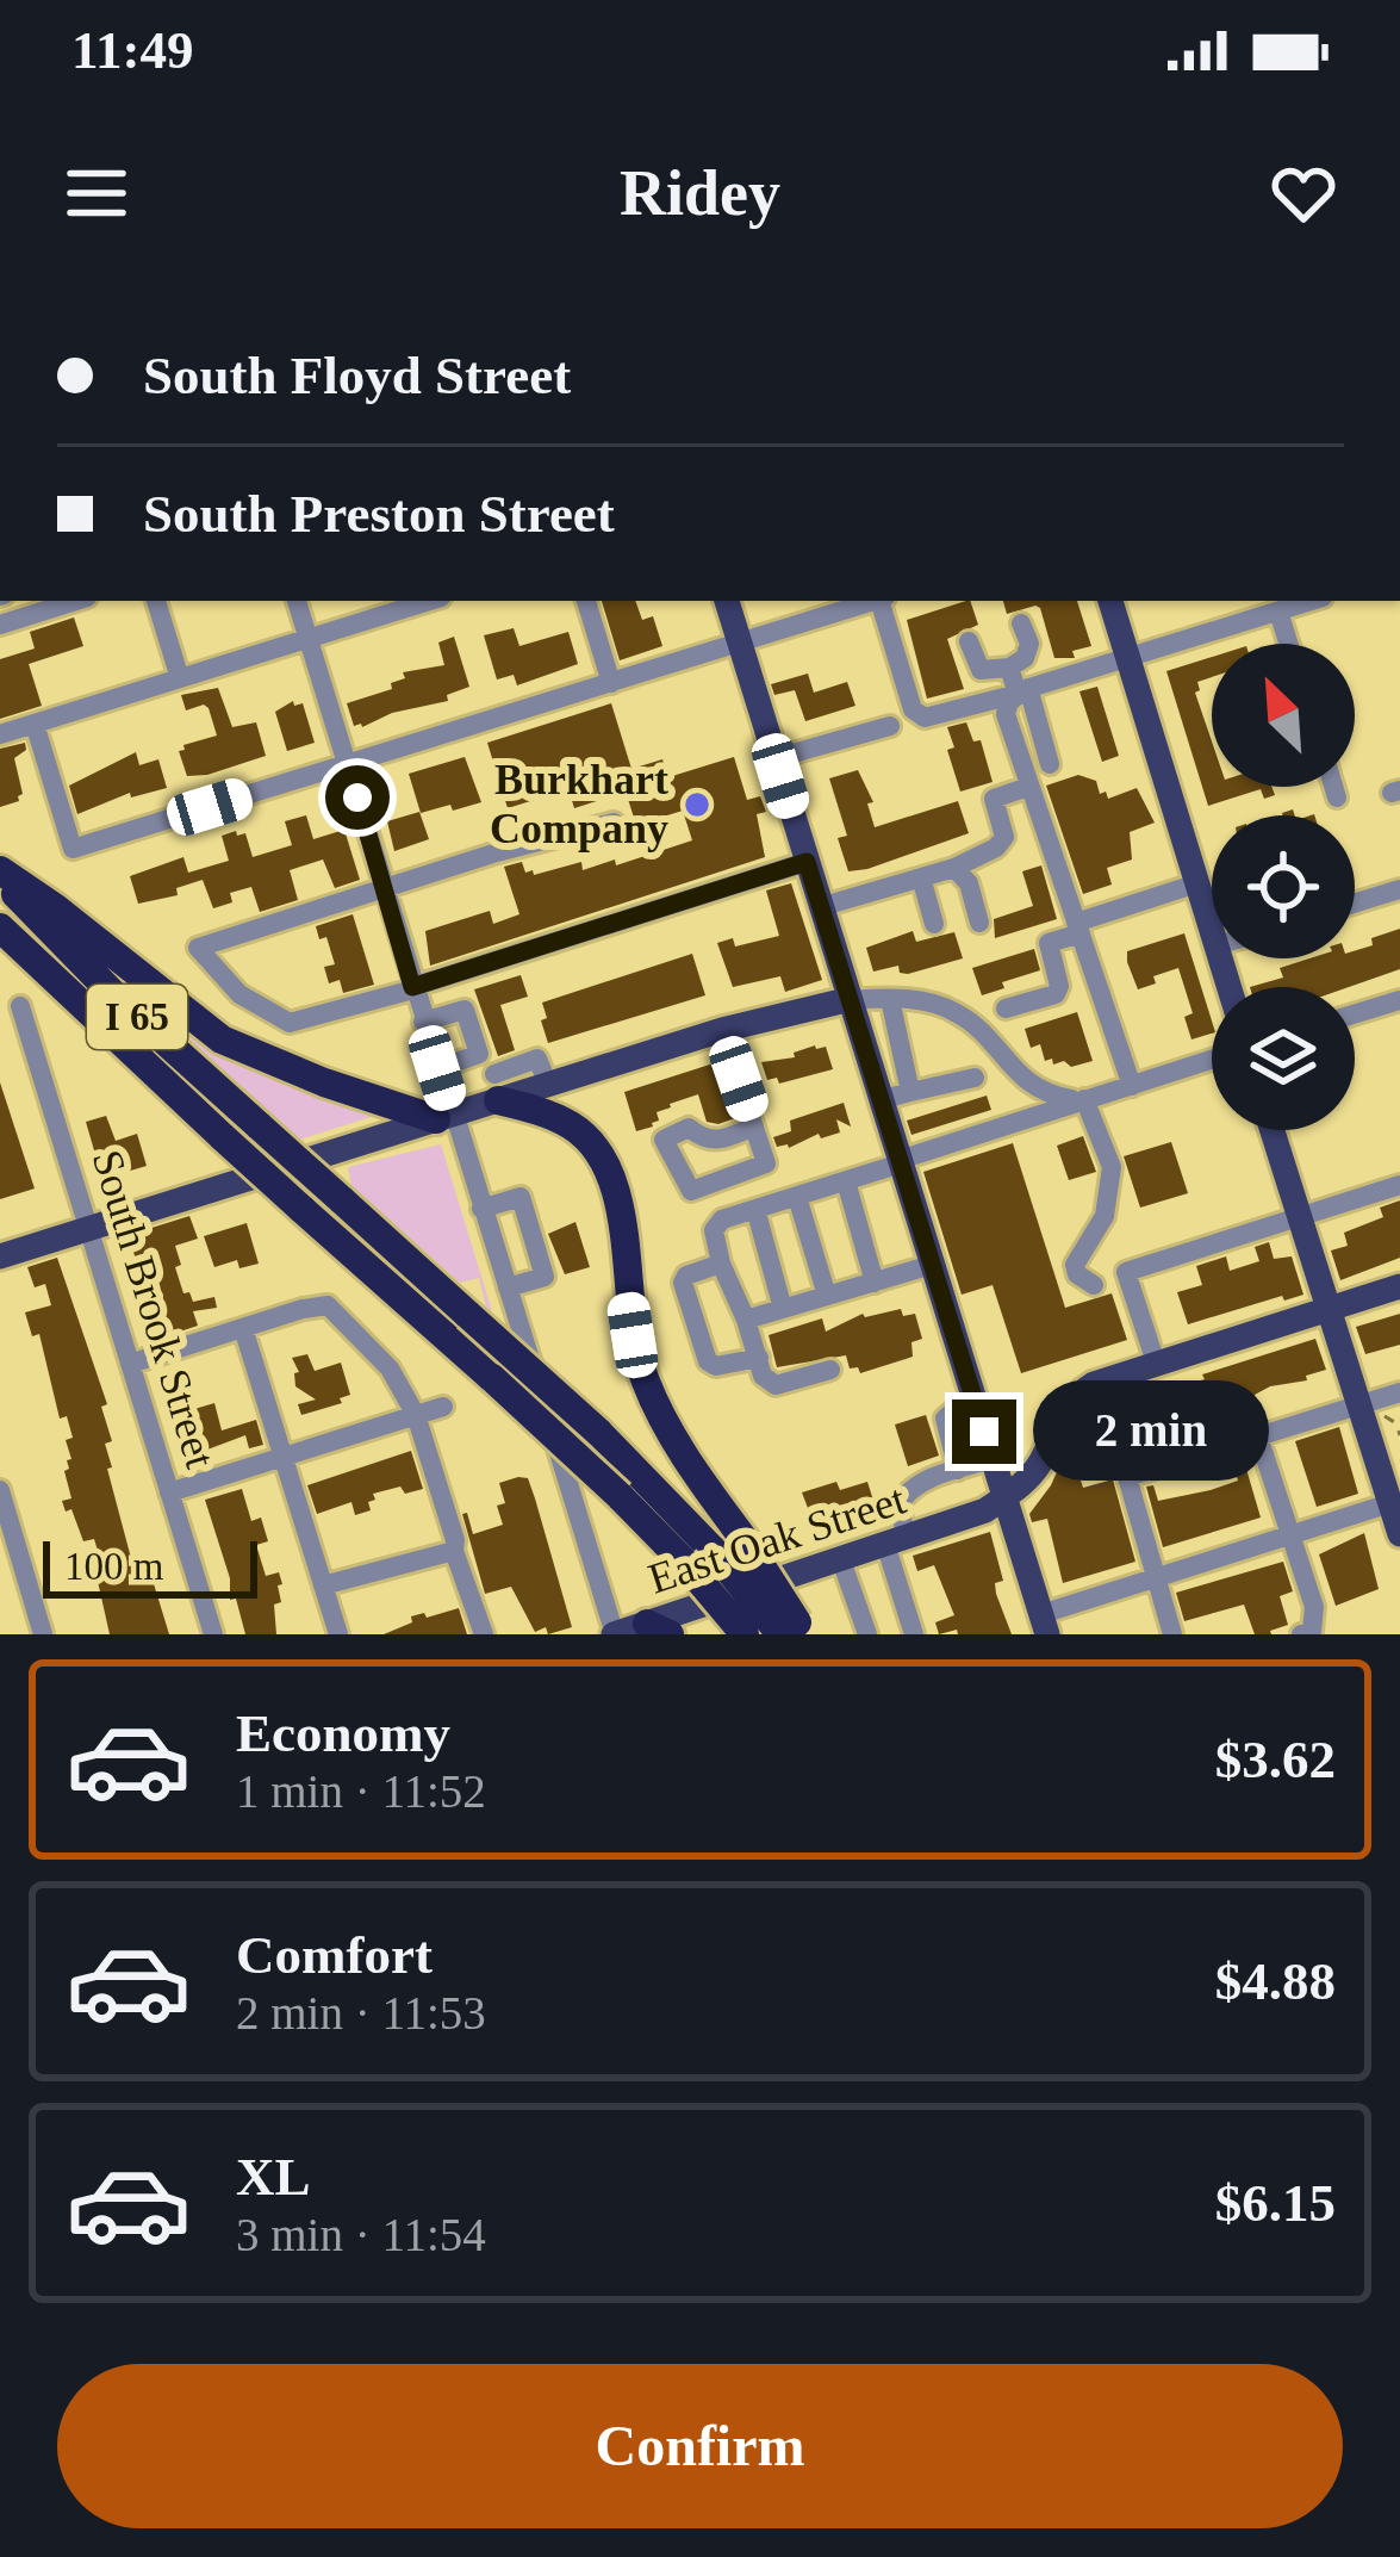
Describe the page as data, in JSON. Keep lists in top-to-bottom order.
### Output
{
  "streets": {
    "highway": ["I 65"],
    "main road": ["East Oak Street"],
    "street": ["South Brook Street"]
  },
  "places": ["Burkhart Company"],
  "scale_bar": "100 m",
  "north": "top left",
  "page": {
    "status": "11:49",
    "header": "Ridey",
    "banner": ["South Floyd Street", "South Preston Street"],
    "bubble": "2 min",
    "scale": "100 m",
    "list": [
      {
        "name": "Economy",
        "note": "1 min · 11:52",
        "value": "$3.62"
      },
      {
        "name": "Comfort",
        "note": "2 min · 11:53",
        "value": "$4.88"
      },
      {
        "name": "XL",
        "note": "3 min · 11:54",
        "value": "$6.15"
      }
    ],
    "buttons": "Confirm"
  }
}
